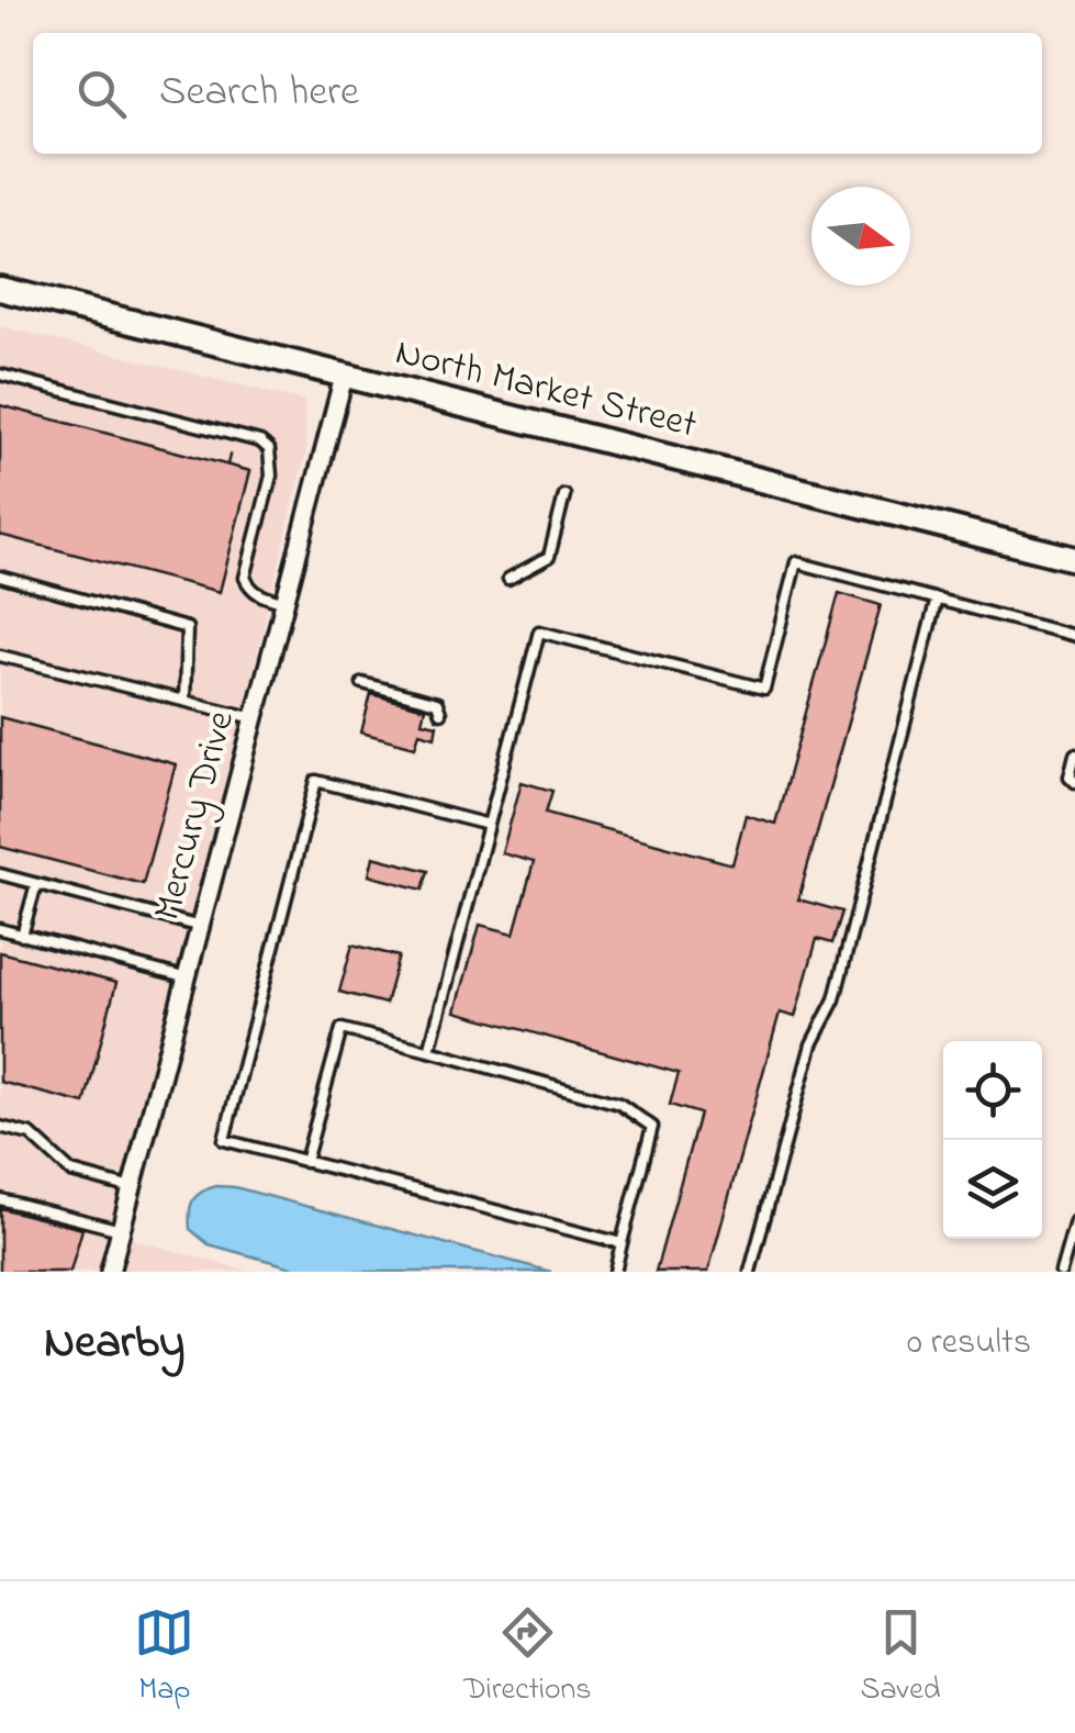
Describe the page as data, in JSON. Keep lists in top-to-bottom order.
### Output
{
  "streets": {
    "main road": ["North Market Street"],
    "street": ["Mercury Drive"]
  },
  "crossings": [
    ["North Market Street", "Mercury Drive"]
  ],
  "north": "right",
  "page": {
    "search": "Search here",
    "heading": ["Nearby", "0 results"],
    "nav": ["Map", "Directions", "Saved"]
  }
}
